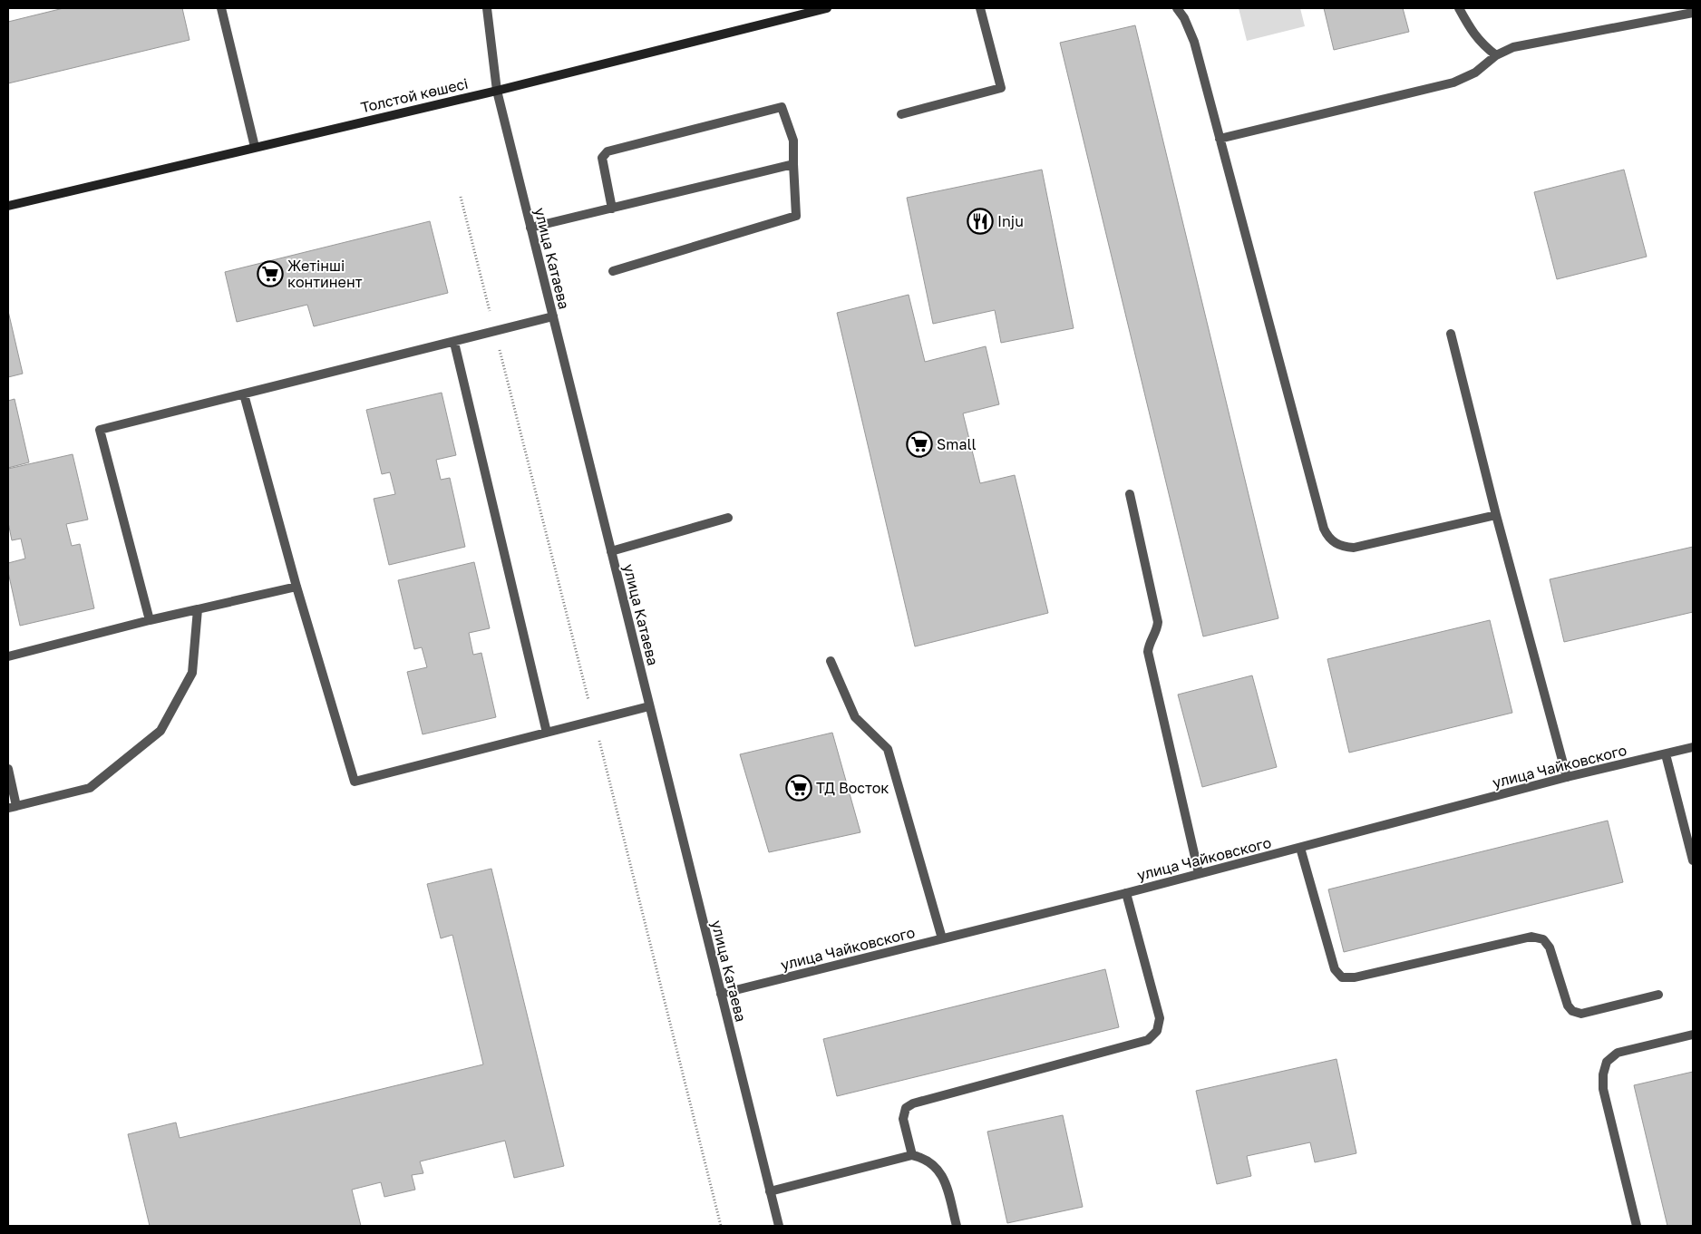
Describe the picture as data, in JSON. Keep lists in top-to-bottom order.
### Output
{
  "streets": {
    "main road": ["Толстой көшесі"],
    "street": ["улица Катаева", "улица Чайковского"]
  },
  "crossings": [
    ["Толстой көшесі", "улица Катаева"],
    ["улица Катаева", "улица Чайковского"]
  ],
  "places": {
    "restaurant": ["Inju"],
    "supermarket": ["Жетінші континент", "Small", "ТД Восток"]
  }
}
